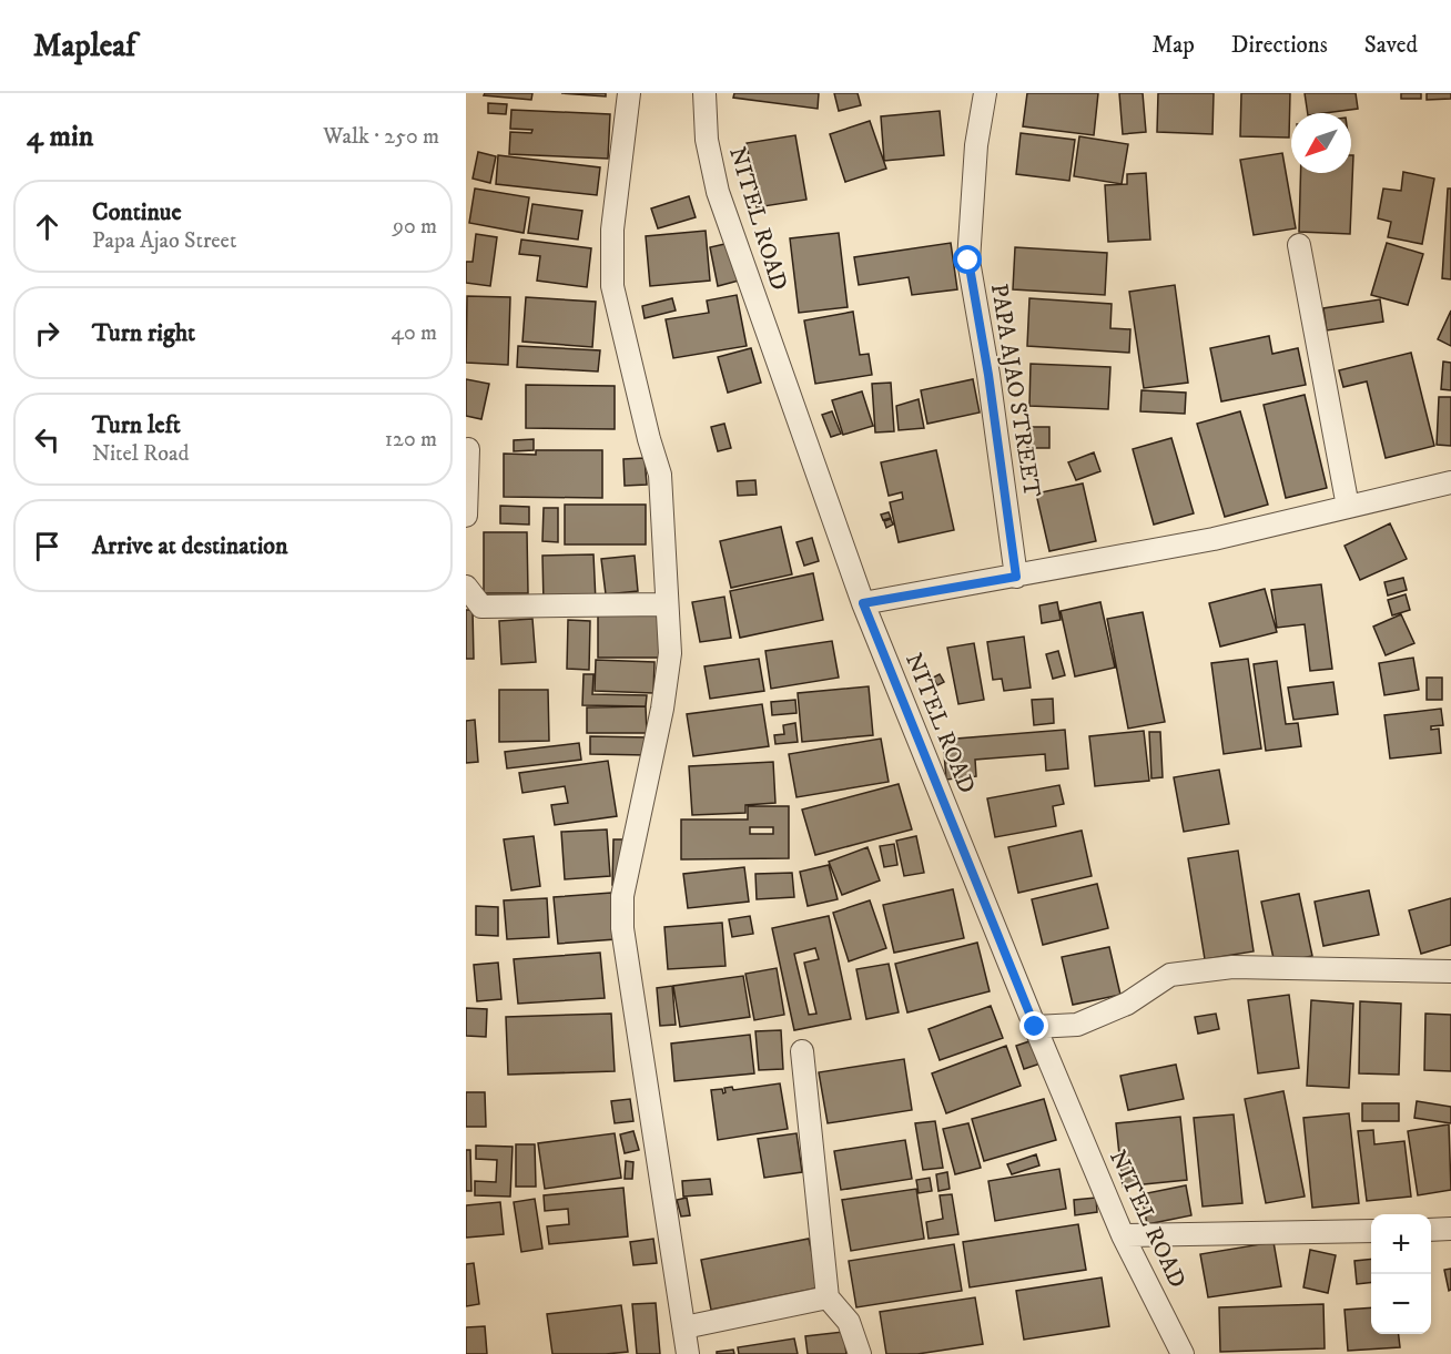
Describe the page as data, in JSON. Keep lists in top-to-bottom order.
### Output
{
  "streets": {
    "street": ["NITEL ROAD", "PAPA AJAO STREET"]
  },
  "north": "bottom left",
  "page": {
    "header": "Mapleaf",
    "nav": ["Map", "Directions", "Saved"],
    "heading": ["4 min", "Walk · 250 m"],
    "list": [
      ["Continue", "Papa Ajao Street", "90 m"],
      ["Turn right", "40 m"],
      ["Turn left", "Nitel Road", "120 m"],
      "Arrive at destination"
    ],
    "map_buttons": ["+", "−"]
  }
}
